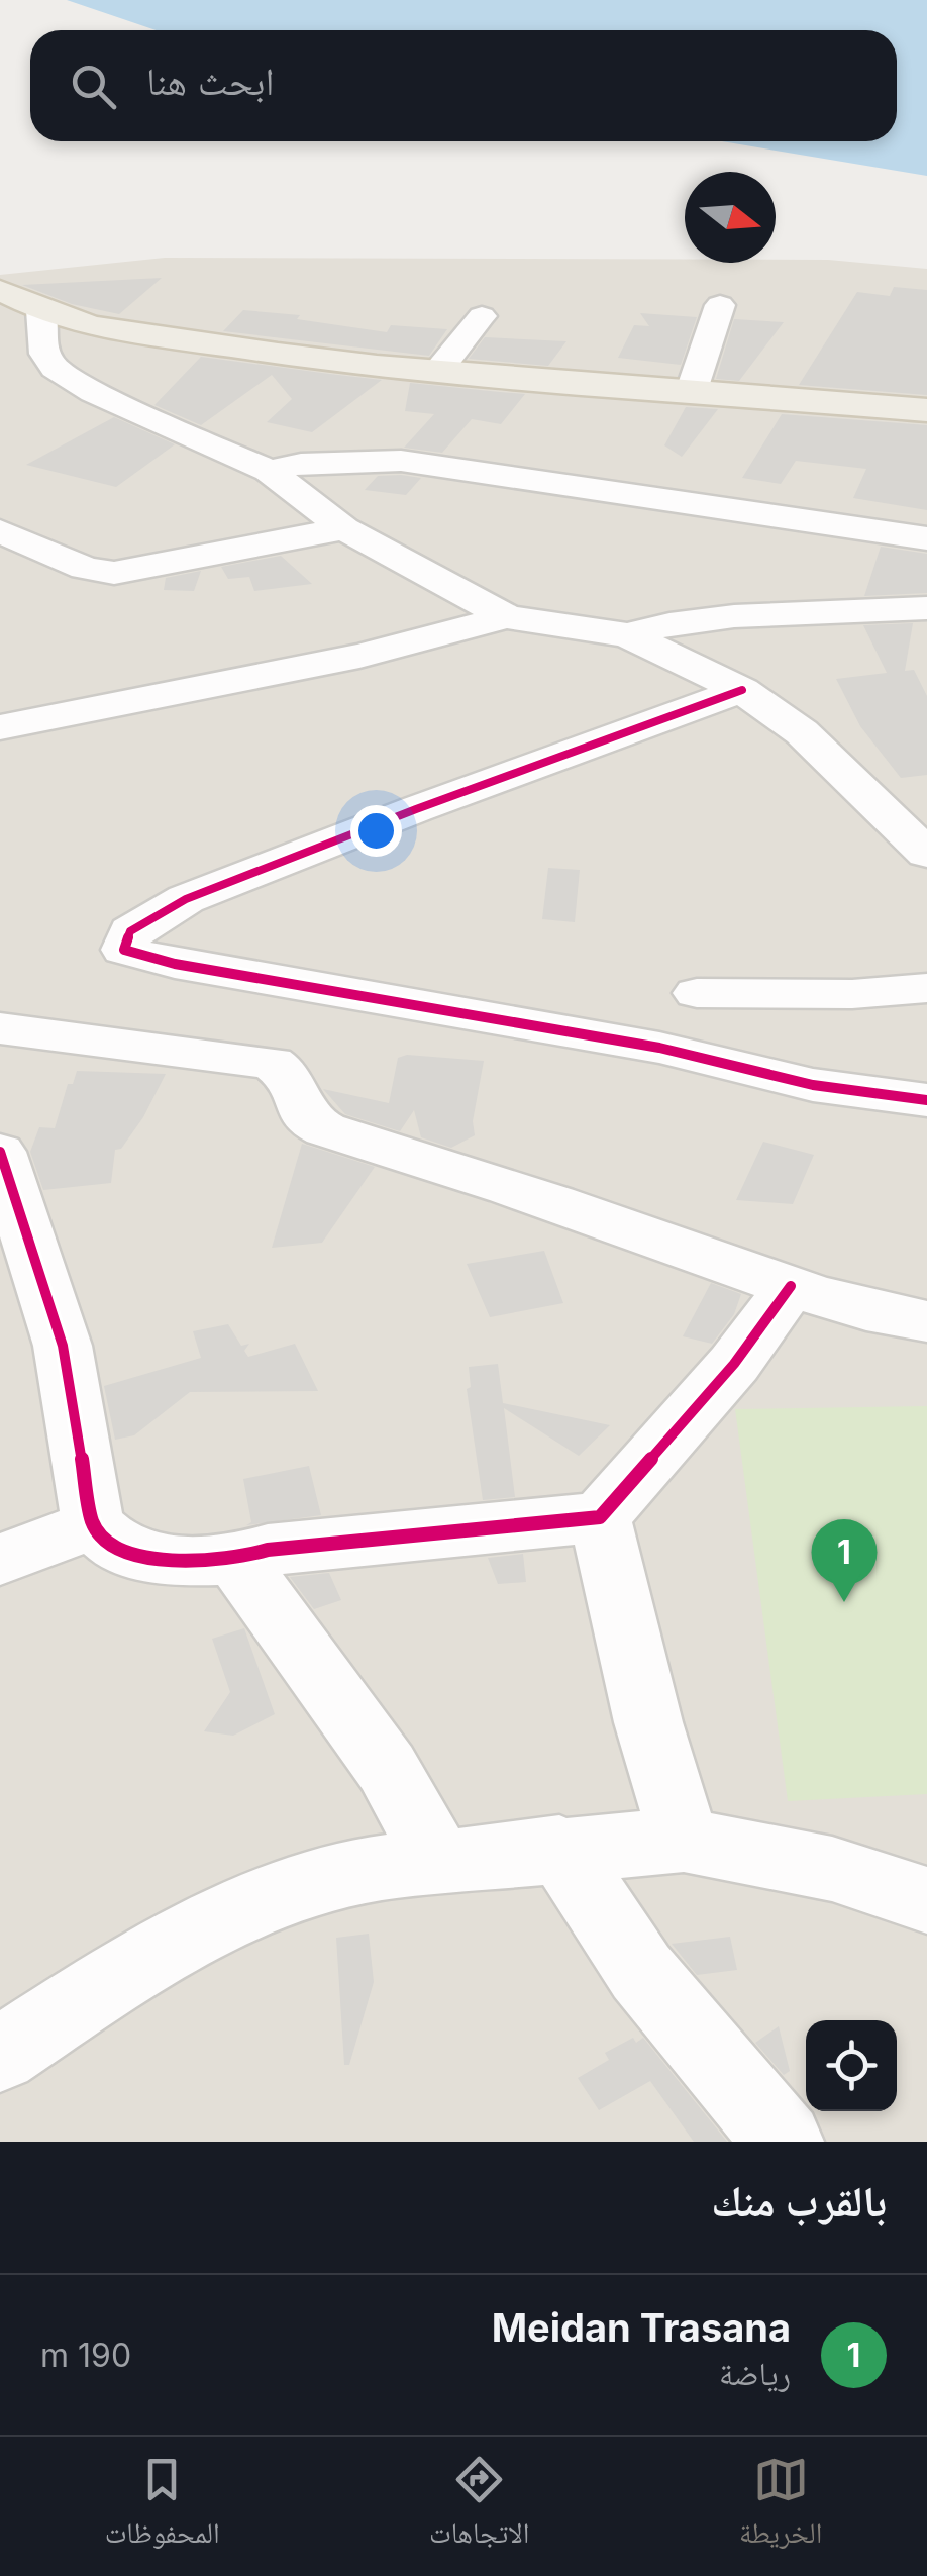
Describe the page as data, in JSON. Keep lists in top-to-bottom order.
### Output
{
  "north": "right",
  "page": {
    "search": "ابحث هنا",
    "pins": "1",
    "heading": "بالقرب منك",
    "list": [
      {
        "mark": "1",
        "name": "Meidan Trasana",
        "note": "رياضة",
        "value": "190 m"
      }
    ],
    "nav": ["الخريطة", "الاتجاهات", "المحفوظات"]
  }
}
